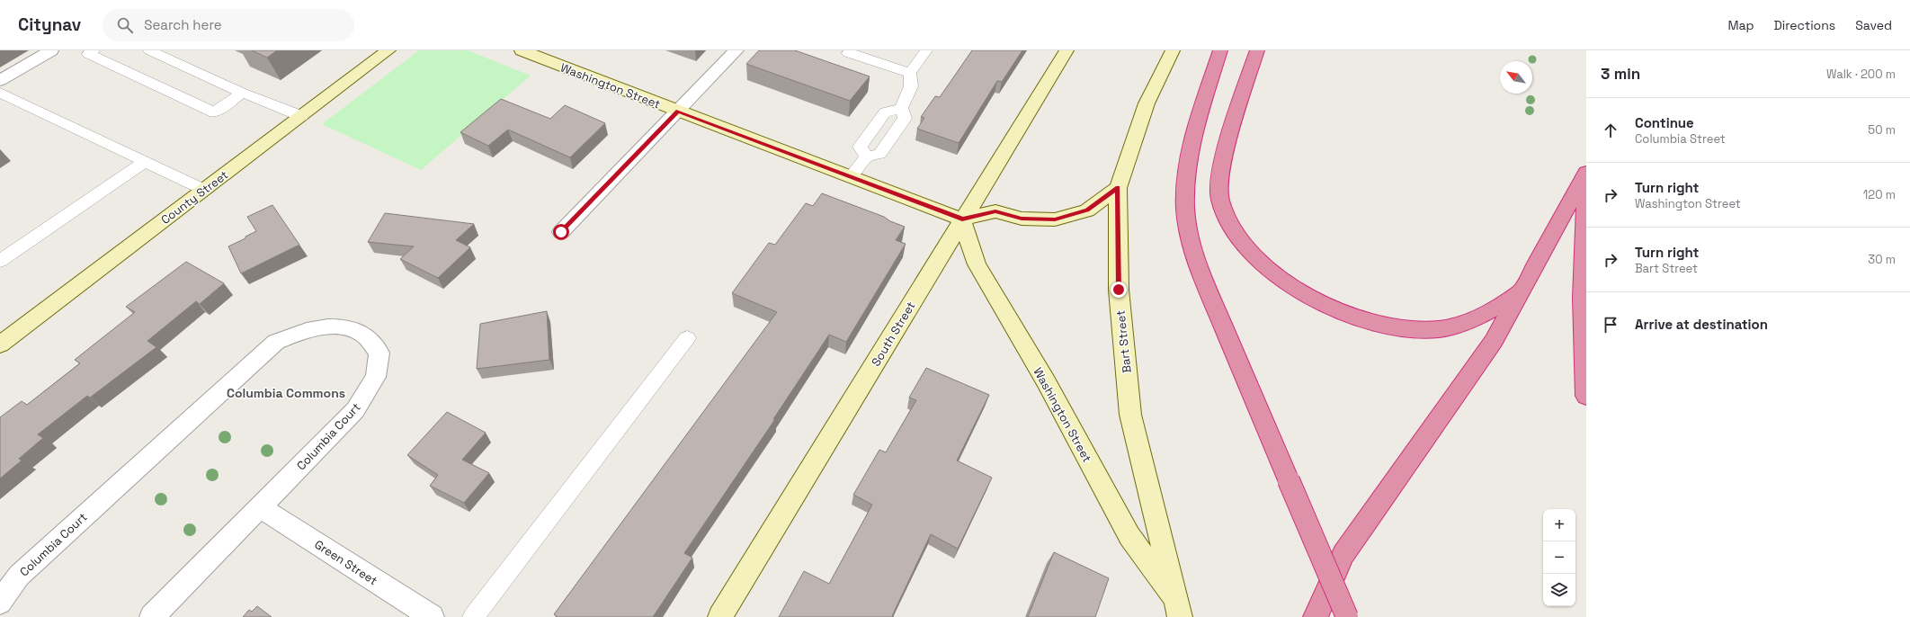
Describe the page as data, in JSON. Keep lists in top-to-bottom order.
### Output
{
  "streets": {
    "street": [
      "Washington Street",
      "County Street",
      "South Street",
      "Bart Street",
      "Columbia Court",
      "Green Street"
    ]
  },
  "crossings": [
    ["Washington Street", "South Street"],
    ["Washington Street", "Bart Street"],
    ["Columbia Court", "Green Street"]
  ],
  "districts": ["Columbia Commons"],
  "north": "top left",
  "page": {
    "header": "Citynav",
    "search": "Search here",
    "nav": ["Map", "Directions", "Saved"],
    "heading": ["3 min", "Walk · 200 m"],
    "list": [
      ["Continue", "Columbia Street", "50 m"],
      ["Turn right", "Washington Street", "120 m"],
      ["Turn right", "Bart Street", "30 m"],
      "Arrive at destination"
    ],
    "map_buttons": ["+", "−"]
  }
}
